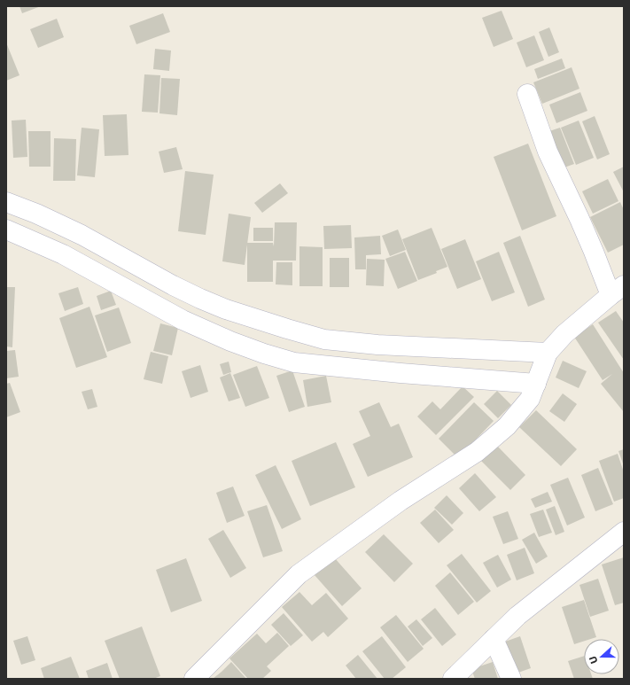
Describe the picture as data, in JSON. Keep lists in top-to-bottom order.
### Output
{
  "north": "left"
}
